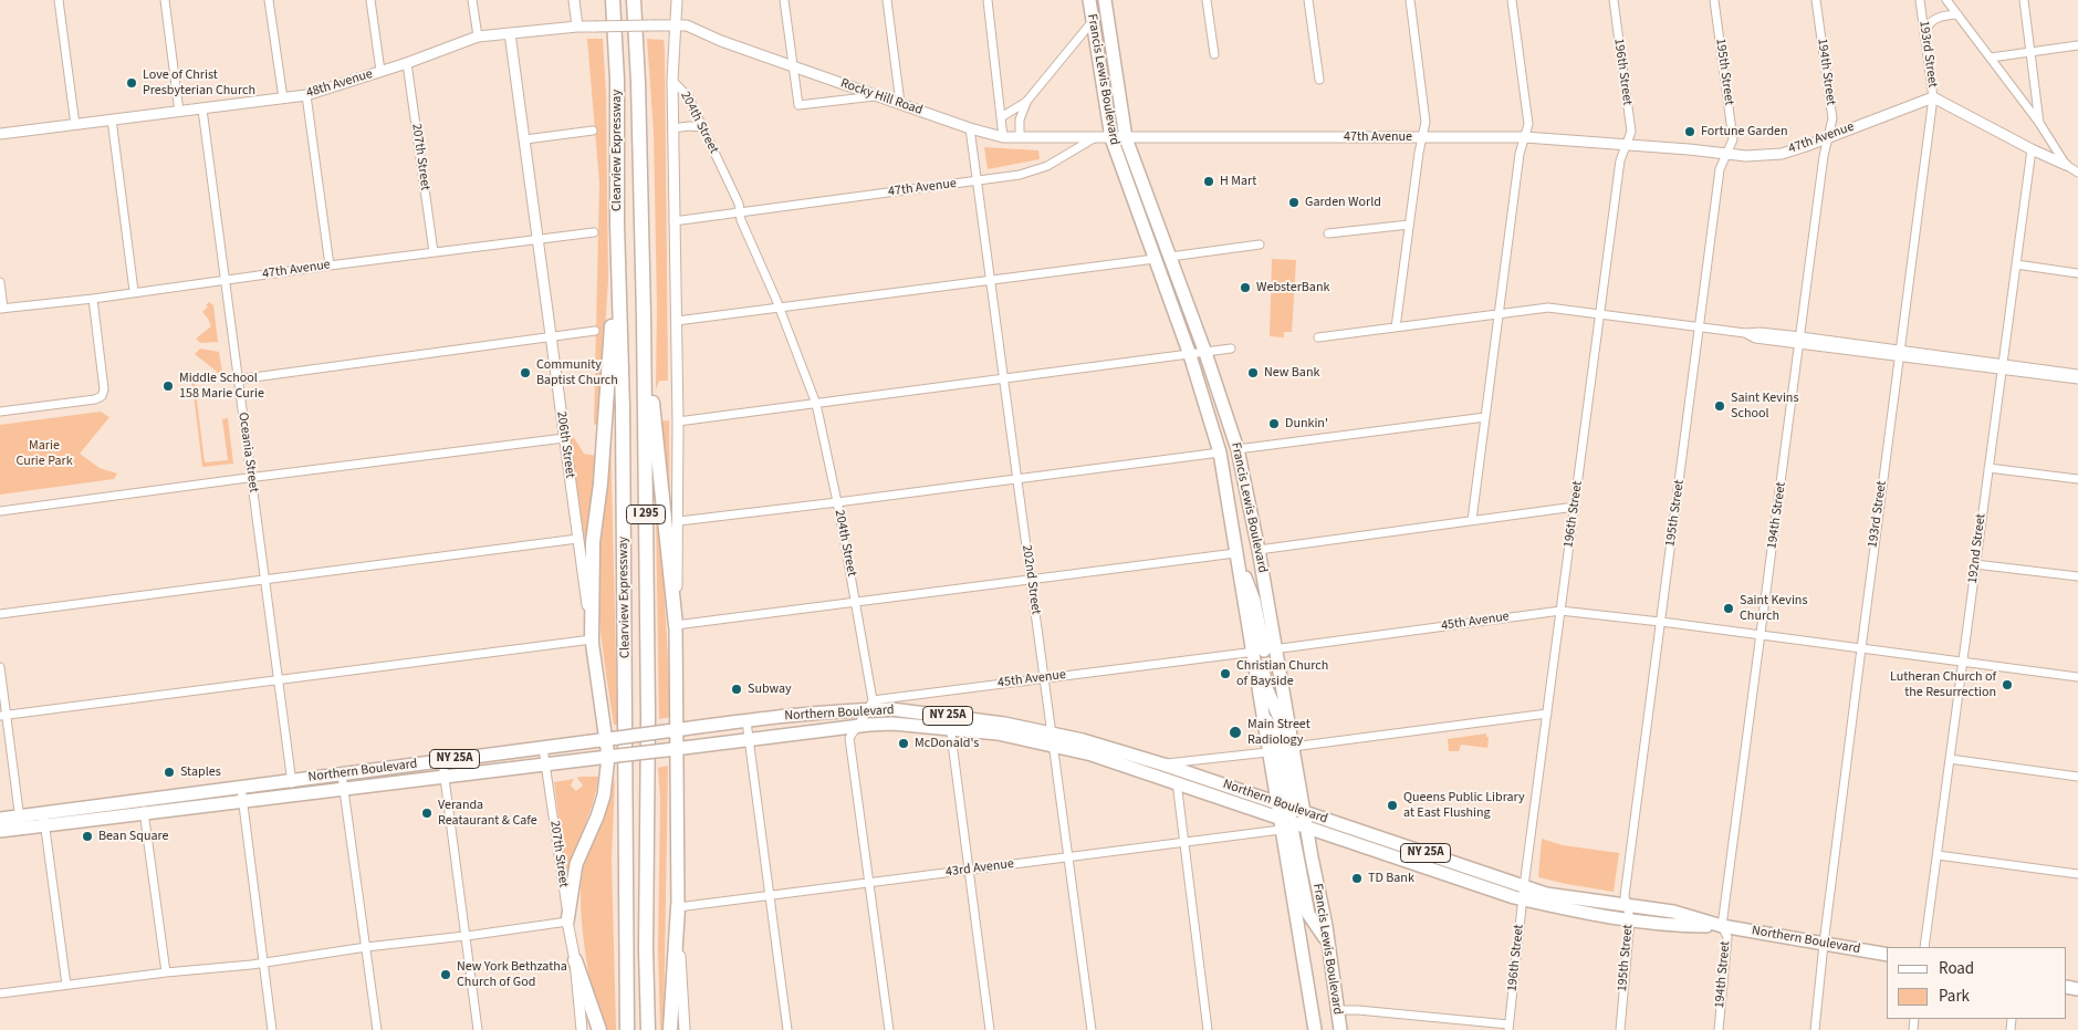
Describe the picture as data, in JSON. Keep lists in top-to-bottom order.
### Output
{
  "streets": {
    "highway": ["Clearview Expressway", "I 295"],
    "main road": [
      "Francis Lewis Boulevard",
      "206th Street",
      "Northern Boulevard",
      "NY 25A"
    ],
    "street": [
      "193rd Street",
      "196th Street",
      "195th Street",
      "194th Street",
      "48th Avenue",
      "Rocky Hill Road",
      "204th Street",
      "47th Avenue",
      "207th Street",
      "Oceania Street",
      "192nd Street",
      "202nd Street",
      "45th Avenue",
      "43rd Avenue"
    ]
  },
  "crossings": [
    ["193rd Street", "47th Avenue"],
    ["193rd Street", "45th Avenue"],
    ["193rd Street", "Northern Boulevard"],
    ["196th Street", "47th Avenue"],
    ["196th Street", "45th Avenue"],
    ["196th Street", "Northern Boulevard"],
    ["195th Street", "47th Avenue"],
    ["195th Street", "45th Avenue"],
    ["195th Street", "Northern Boulevard"],
    ["194th Street", "47th Avenue"],
    ["194th Street", "45th Avenue"],
    ["194th Street", "Northern Boulevard"],
    ["Francis Lewis Boulevard", "47th Avenue"],
    ["Francis Lewis Boulevard", "45th Avenue"],
    ["Francis Lewis Boulevard", "Northern Boulevard"],
    ["Francis Lewis Boulevard", "43rd Avenue"],
    ["48th Avenue", "Rocky Hill Road"],
    ["48th Avenue", "207th Street"],
    ["48th Avenue", "206th Street"],
    ["48th Avenue", "Oceania Street"],
    ["Rocky Hill Road", "47th Avenue"],
    ["Rocky Hill Road", "202nd Street"],
    ["204th Street", "47th Avenue"],
    ["204th Street", "45th Avenue"],
    ["204th Street", "Northern Boulevard"],
    ["47th Avenue", "207th Street"],
    ["47th Avenue", "206th Street"],
    ["47th Avenue", "Oceania Street"],
    ["47th Avenue", "202nd Street"],
    ["207th Street", "206th Street"],
    ["207th Street", "Northern Boulevard"],
    ["206th Street", "Northern Boulevard"],
    ["Oceania Street", "Northern Boulevard"],
    ["192nd Street", "45th Avenue"],
    ["202nd Street", "45th Avenue"],
    ["202nd Street", "Northern Boulevard"],
    ["202nd Street", "43rd Avenue"],
    ["45th Avenue", "Northern Boulevard"],
    ["Northern Boulevard", "43rd Avenue"]
  ],
  "parks": ["Marie Curie Park"],
  "places": [
    "Love of Christ Presbyterian Church",
    "Fortune Garden",
    "H Mart",
    "Garden World",
    "WebsterBank",
    "Community Baptist Church",
    "New Bank",
    "Middle School 158 Marie Curie",
    "Saint Kevins School",
    "Dunkin'",
    "Saint Kevins Church",
    "Christian Church of Bayside",
    "Lutheran Church of the Resurrection",
    "Subway",
    "Main Street Radiology",
    "McDonald's",
    "Staples",
    "Queens Public Library at East Flushing",
    "Veranda Reataurant & Cafe",
    "Bean Square",
    "TD Bank",
    "New York Bethzatha Church of God"
  ],
  "legend": ["Road", "Park"]
}
